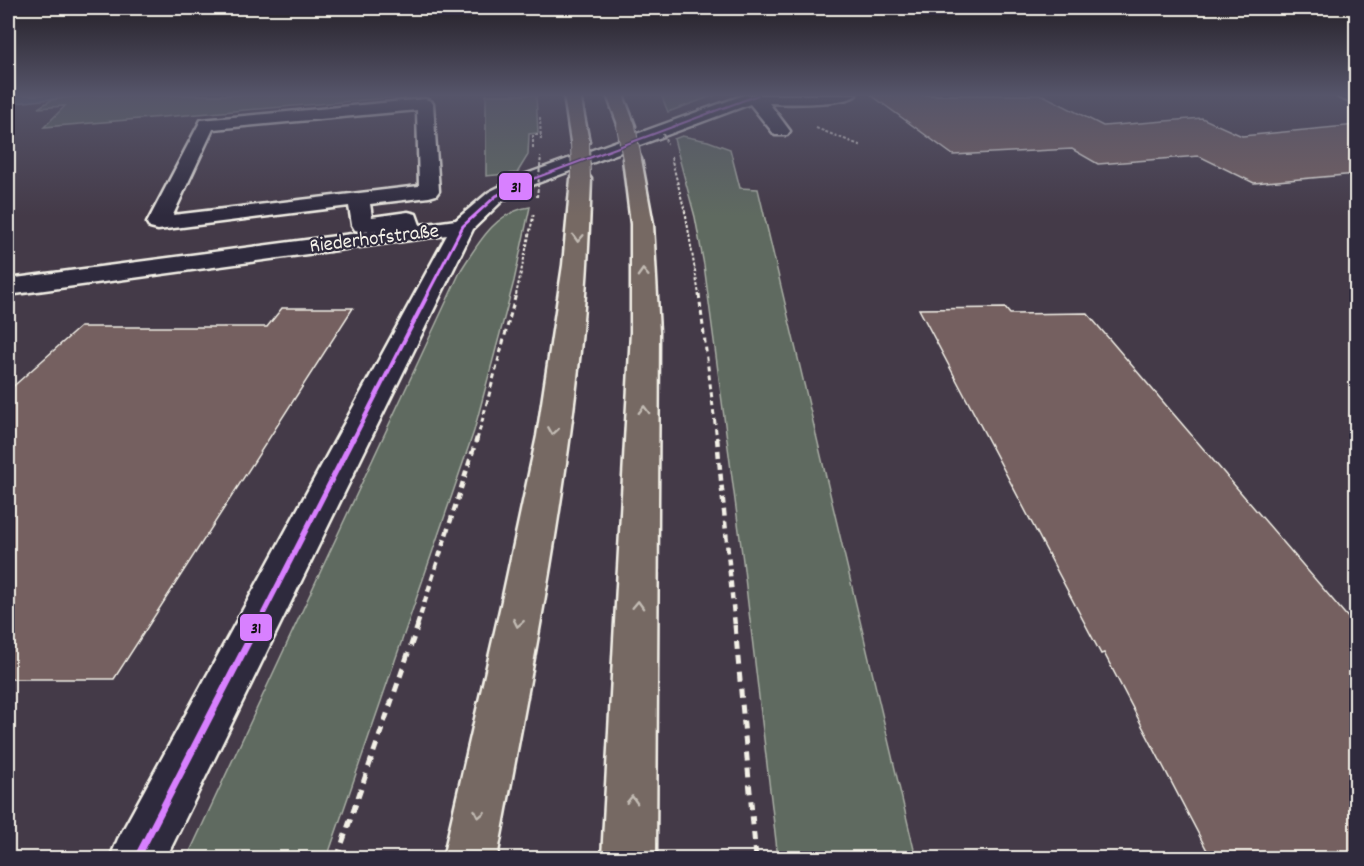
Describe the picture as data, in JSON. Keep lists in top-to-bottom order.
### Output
{
  "streets": {
    "street": ["Riederhofstraße"]
  },
  "lines": ["transit line 31"]
}
